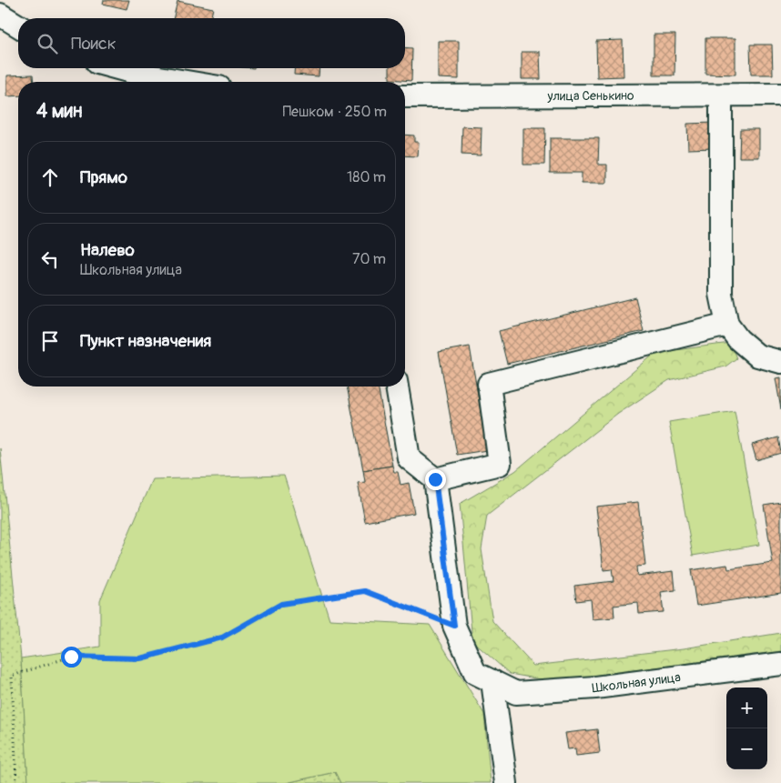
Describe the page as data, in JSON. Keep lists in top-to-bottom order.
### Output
{
  "streets": {
    "street": ["улица Сенькино", "Школьная улица"]
  },
  "page": {
    "search": "Поиск",
    "heading": ["4 мин", "Пешком · 250 m"],
    "list": [
      ["Прямо", "180 m"],
      ["Налево", "Школьная улица", "70 m"],
      "Пункт назначения"
    ],
    "map_buttons": ["+", "−"]
  }
}
